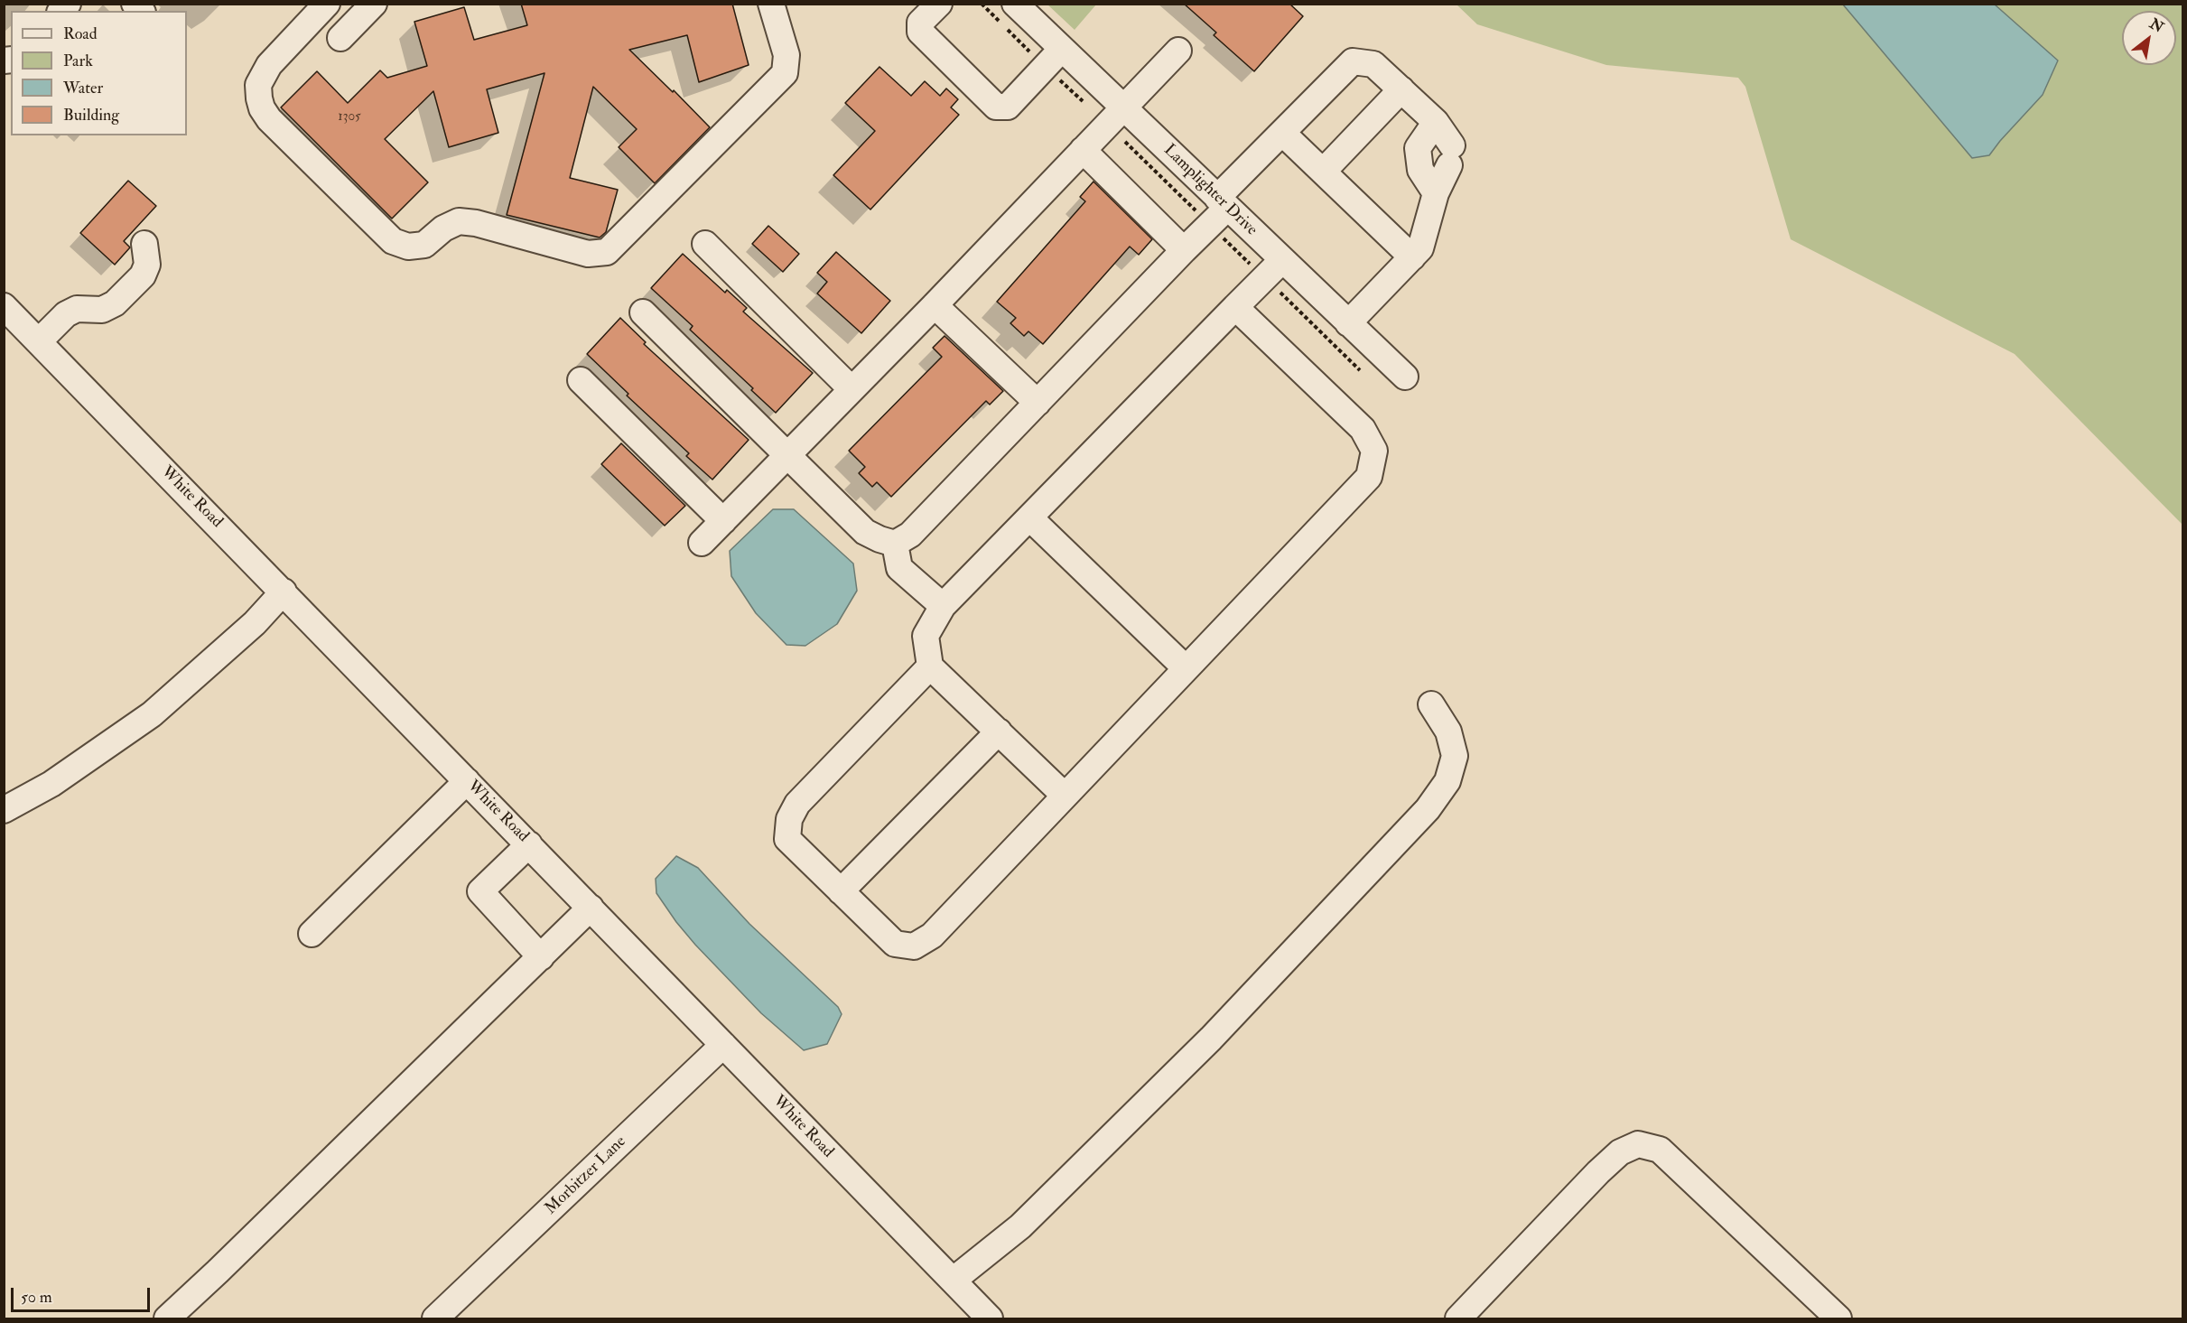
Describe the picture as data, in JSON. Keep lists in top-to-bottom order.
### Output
{
  "streets": {
    "street": ["Lamplighter Drive", "White Road", "Morbitzer Lane"]
  },
  "crossings": [
    ["White Road", "Morbitzer Lane"]
  ],
  "house_numbers": ["1305"],
  "legend": [
    "Road",
    "Park",
    "Water",
    "Building"
  ],
  "scale_bar": "50 m",
  "north": "top right"
}
